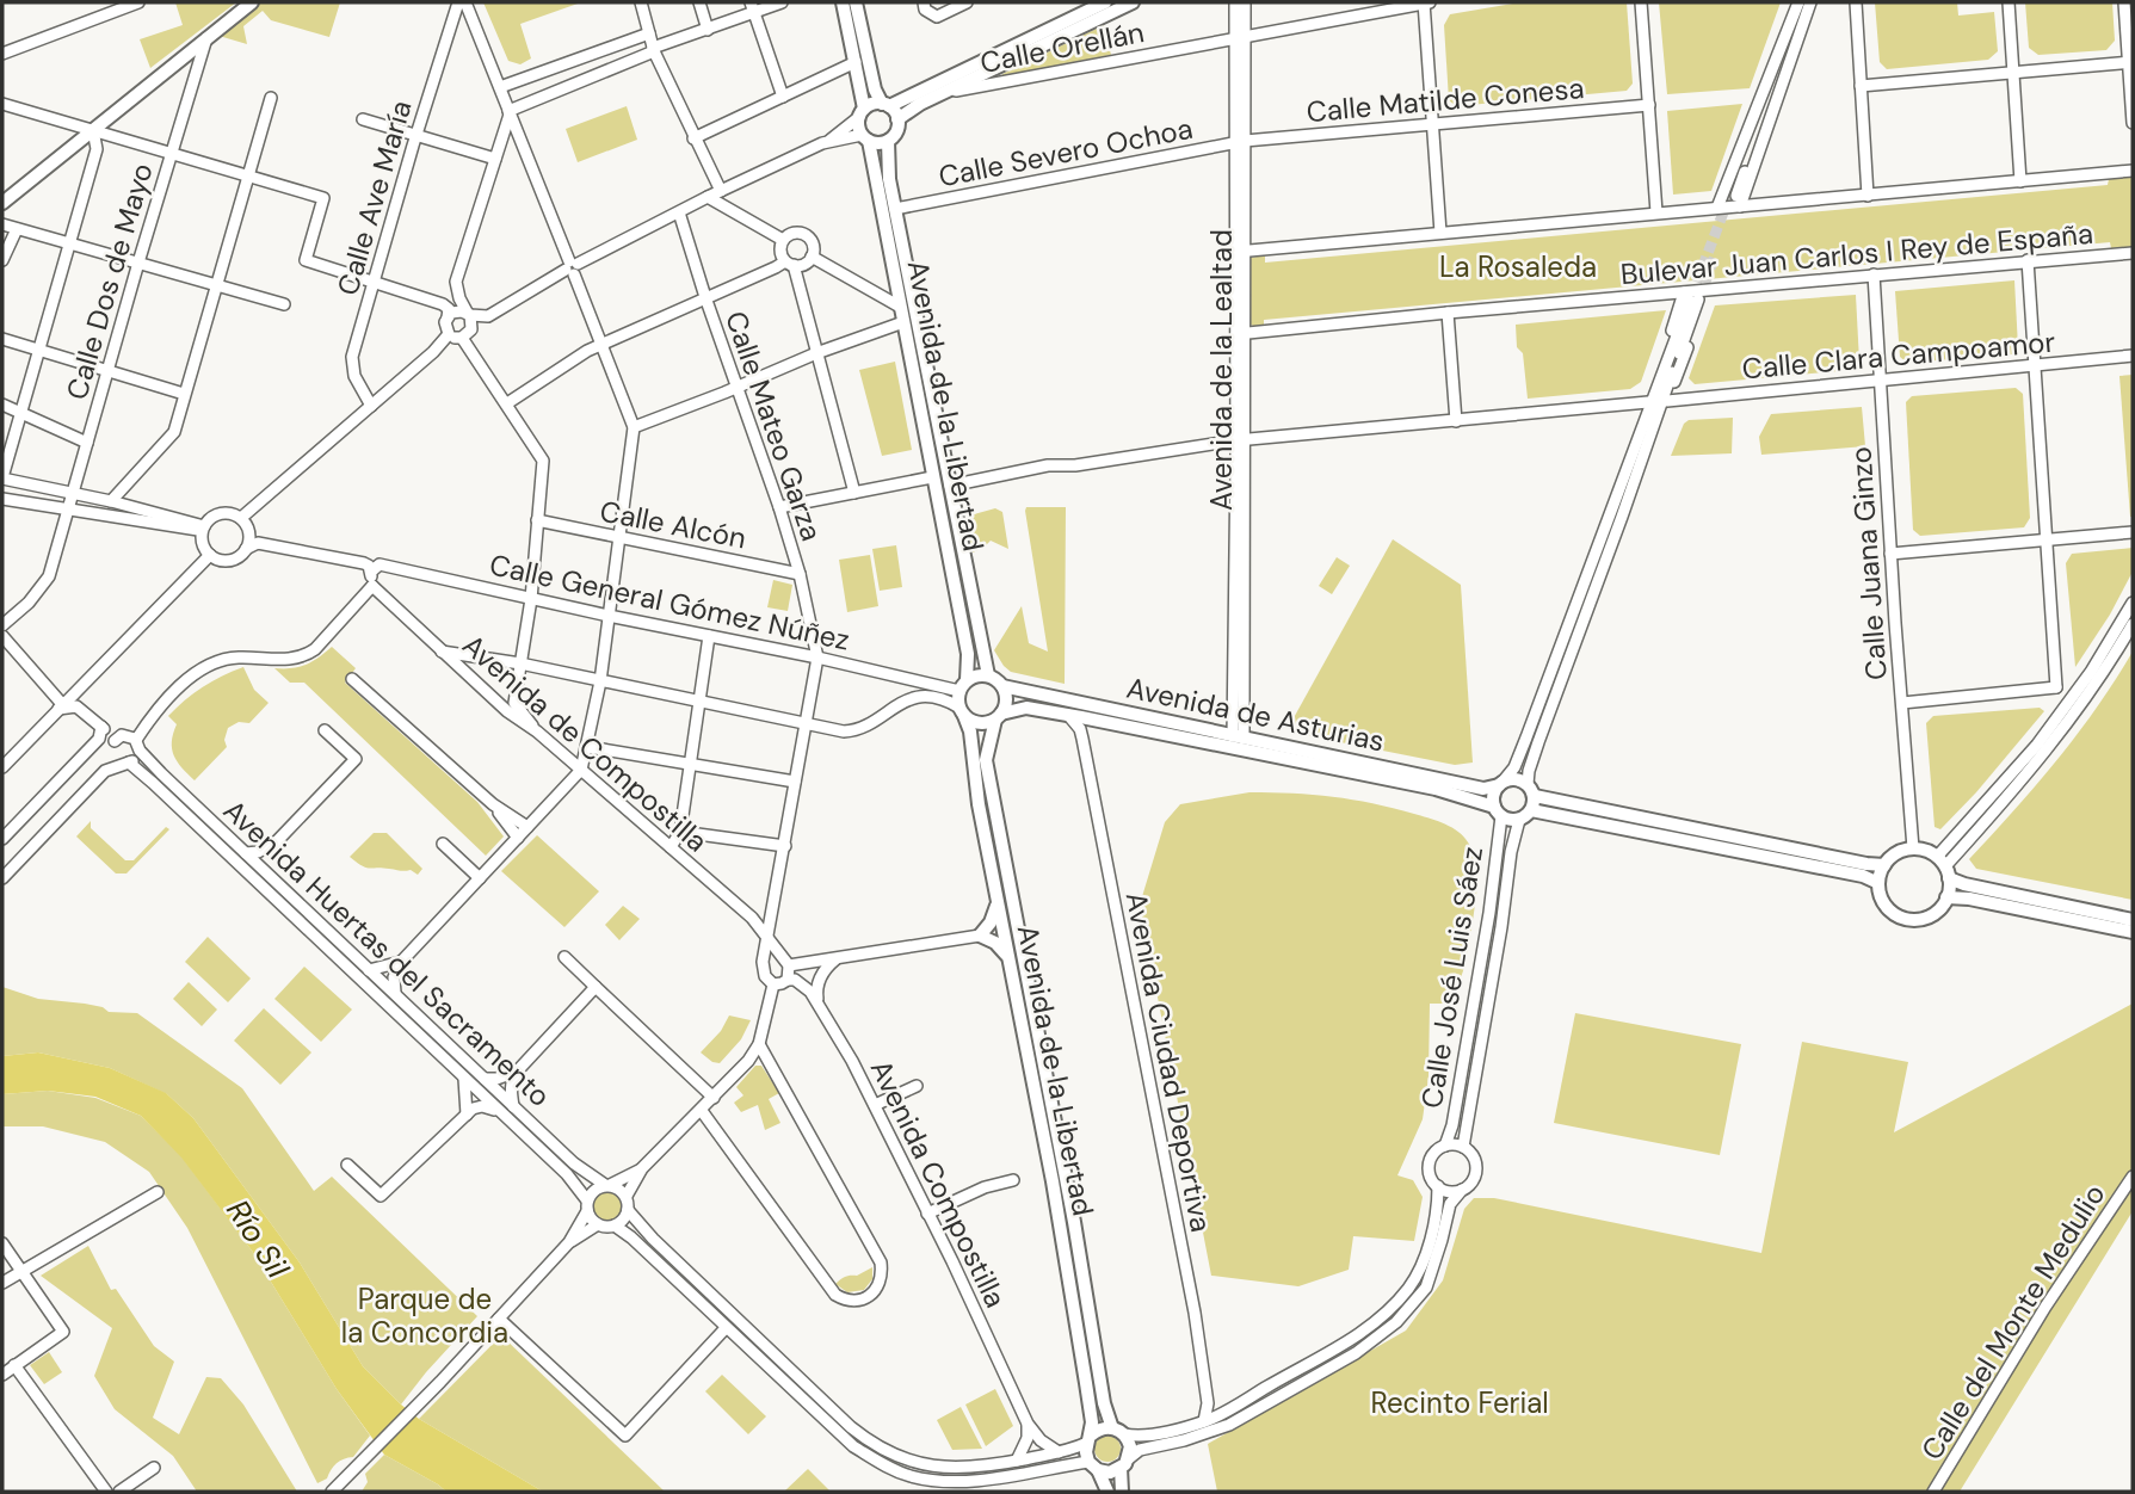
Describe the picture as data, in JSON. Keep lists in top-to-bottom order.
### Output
{
  "streets": {
    "main road": ["Avenida de la Libertad", "Avenida de Asturias"],
    "street": [
      "Calle Orellán",
      "Calle Matilde Conesa",
      "Calle Severo Ochoa",
      "Calle Ave María",
      "Bulevar Juan Carlos I Rey de España",
      "Calle Dos de Mayo",
      "Calle Clara Campoamor",
      "Avenida de la Lealtad",
      "Calle Mateo Garza",
      "Calle Alcón",
      "Calle Juana Ginzo",
      "Calle General Gómez Núñez",
      "Avenida de Compostilla",
      "Avenida Huertas del Sacramento",
      "Calle José Luis Sáez",
      "Avenida Ciudad Deportiva",
      "Avenida Compostilla",
      "Calle del Monte Medulio"
    ]
  },
  "crossings": [
    ["Calle Orellán", "Avenida de la Lealtad"],
    ["Calle Matilde Conesa", "Calle Severo Ochoa"],
    ["Calle Matilde Conesa", "Avenida de la Lealtad"],
    ["Calle Severo Ochoa", "Avenida de la Lealtad"],
    ["Calle Severo Ochoa", "Avenida de la Libertad"],
    ["Bulevar Juan Carlos I Rey de España", "Avenida de la Lealtad"],
    ["Bulevar Juan Carlos I Rey de España", "Calle Juana Ginzo"],
    ["Calle Clara Campoamor", "Calle Juana Ginzo"],
    ["Avenida de la Lealtad", "Avenida de la Libertad"],
    ["Avenida de la Lealtad", "Avenida de Asturias"],
    ["Avenida de la Libertad", "Calle General Gómez Núñez"],
    ["Avenida de la Libertad", "Avenida de Asturias"],
    ["Calle Mateo Garza", "Calle Alcón"],
    ["Calle Mateo Garza", "Calle General Gómez Núñez"],
    ["Calle General Gómez Núñez", "Avenida de Asturias"],
    ["Avenida de Asturias", "Calle José Luis Sáez"],
    ["Avenida de Asturias", "Avenida Ciudad Deportiva"],
    ["Avenida de Compostilla", "Avenida Compostilla"]
  ],
  "water": ["Río Sil"],
  "parks": ["La Rosaleda", "Parque de la Concordia", "Recinto Ferial"]
}
